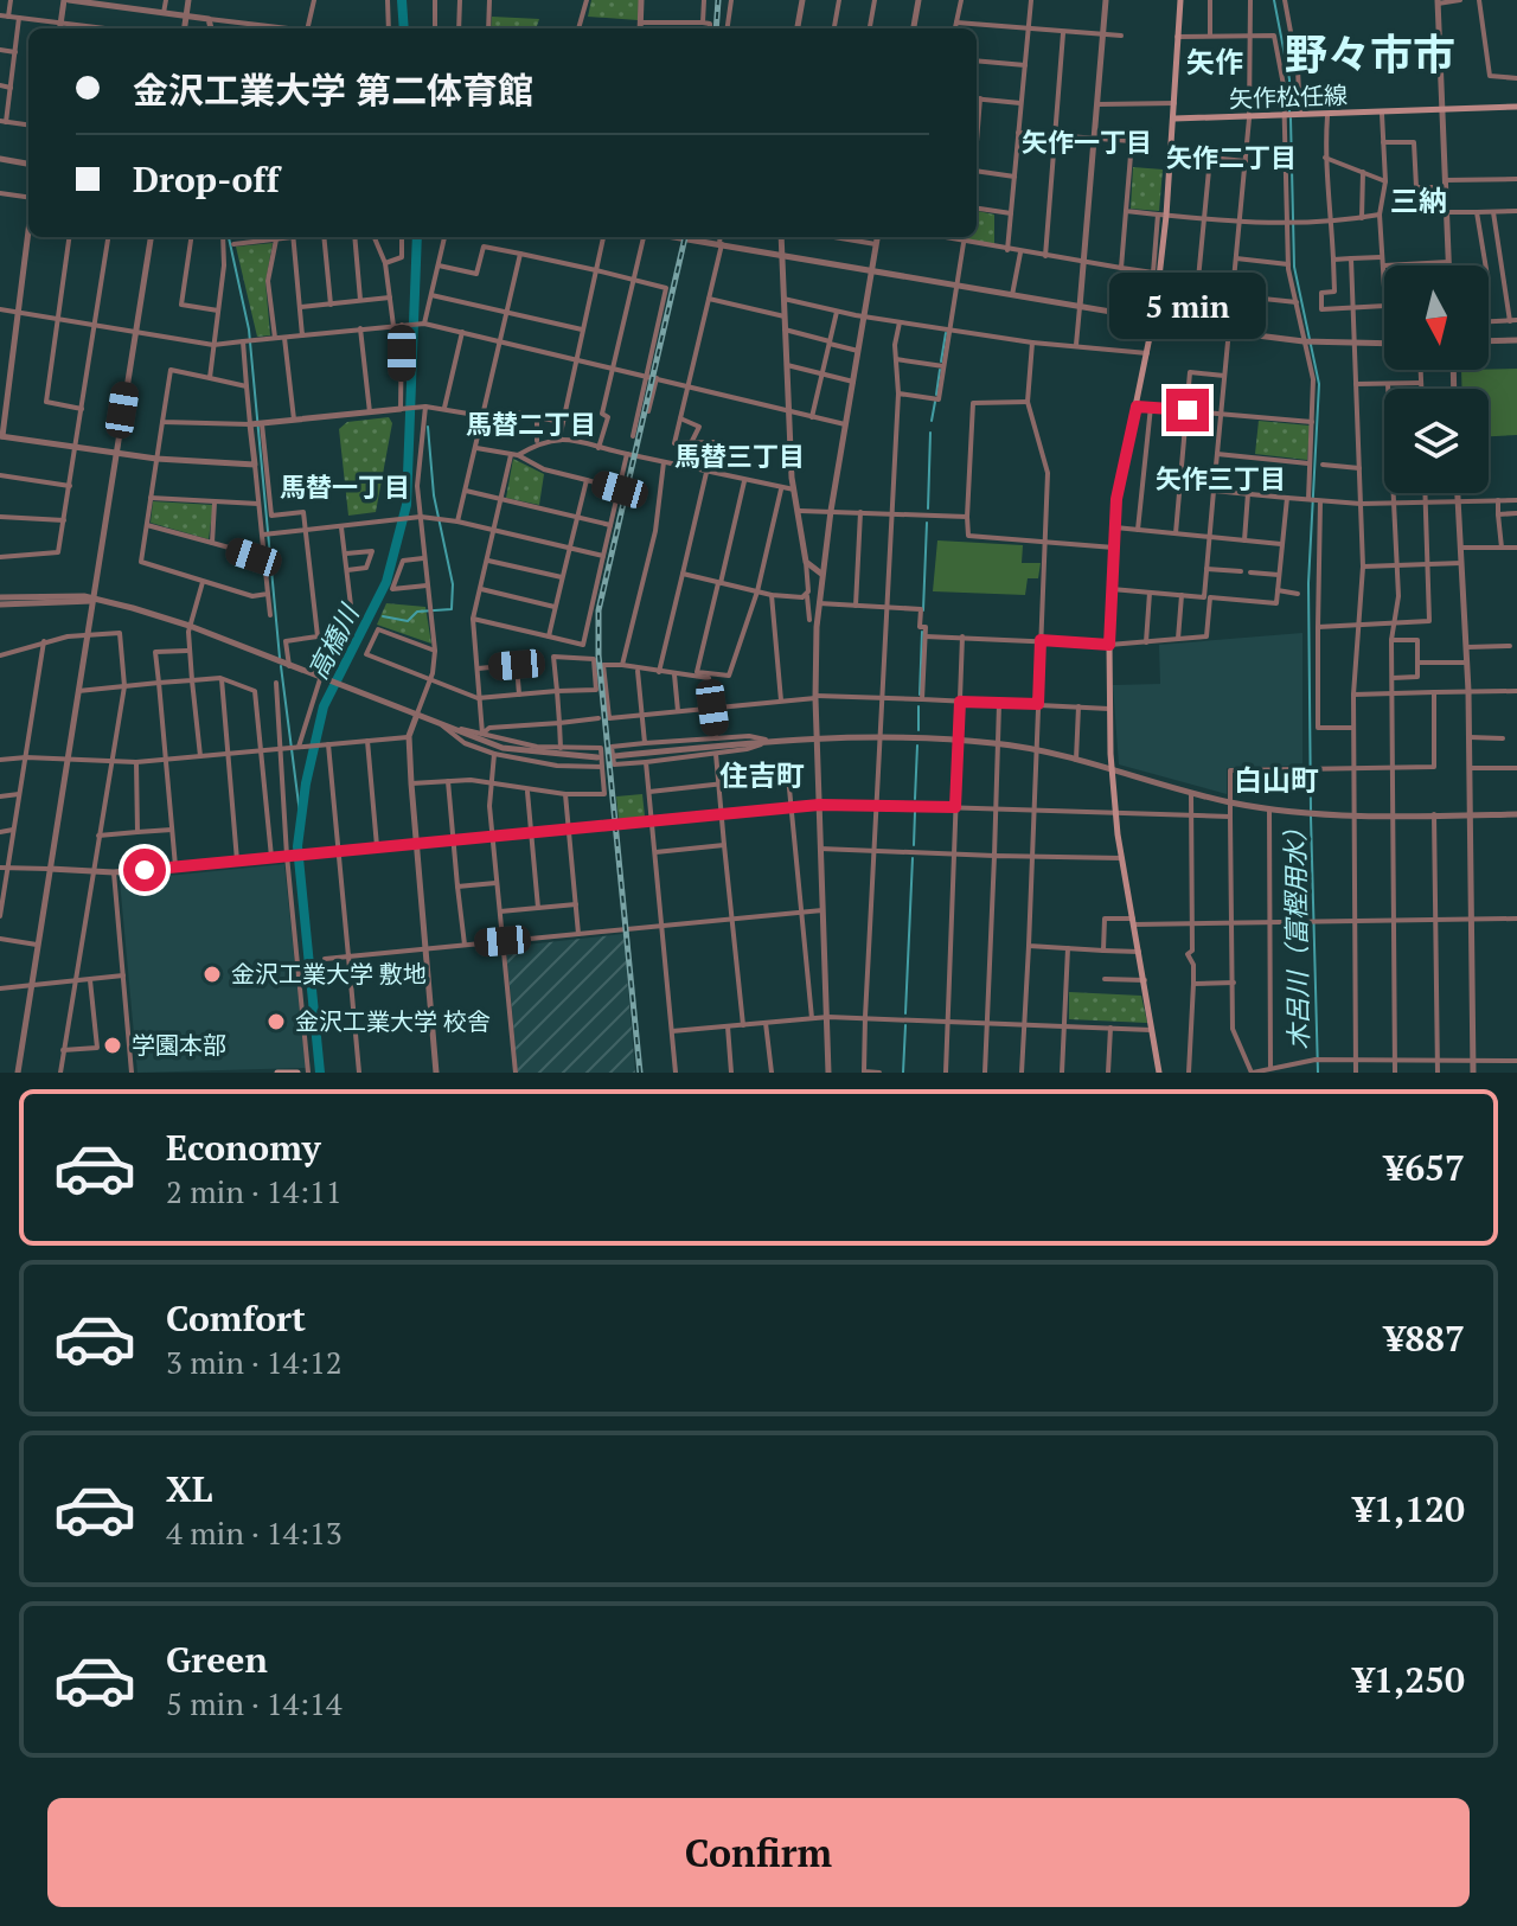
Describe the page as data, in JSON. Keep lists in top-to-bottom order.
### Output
{
  "streets": {
    "main road": ["矢作松任線"]
  },
  "districts": [
    "野々市市",
    "矢作",
    "矢作一丁目",
    "矢作二丁目",
    "三納",
    "馬替二丁目",
    "馬替三丁目",
    "矢作三丁目",
    "馬替一丁目",
    "住吉町",
    "白山町"
  ],
  "water": ["高橋川", "木呂川（富樫用水）"],
  "places": ["金沢工業大学 敷地", "金沢工業大学 校舎", "学園本部"],
  "north": "bottom",
  "page": {
    "banner": ["金沢工業大学 第二体育館", "Drop-off"],
    "bubble": "5 min",
    "list": [
      {
        "name": "Economy",
        "note": "2 min · 14:11",
        "value": "¥657"
      },
      {
        "name": "Comfort",
        "note": "3 min · 14:12",
        "value": "¥887"
      },
      {
        "name": "XL",
        "note": "4 min · 14:13",
        "value": "¥1,120"
      },
      {
        "name": "Green",
        "note": "5 min · 14:14",
        "value": "¥1,250"
      }
    ],
    "buttons": "Confirm"
  }
}
